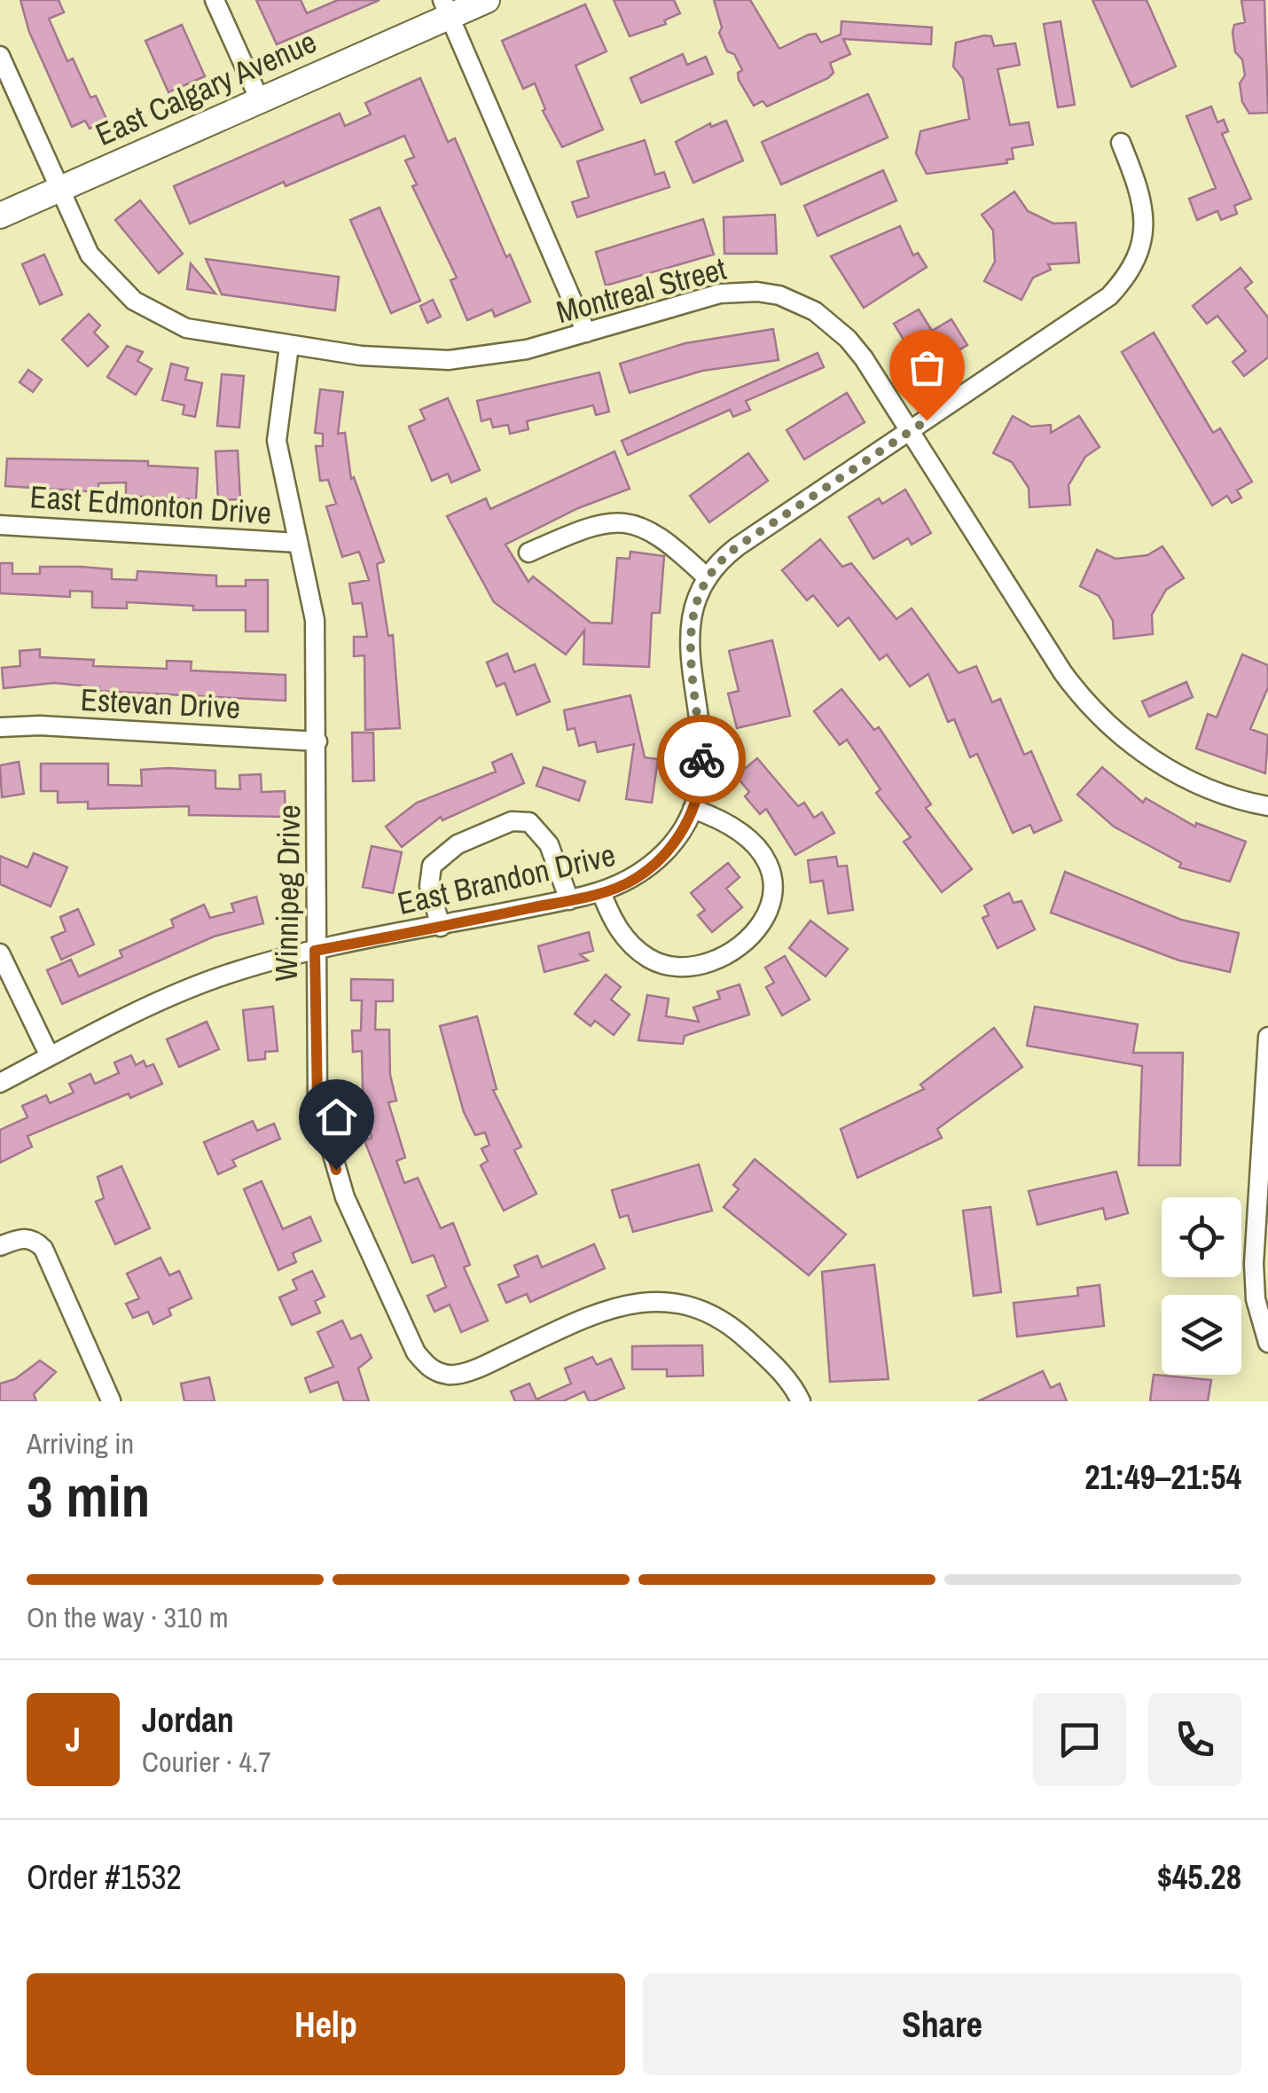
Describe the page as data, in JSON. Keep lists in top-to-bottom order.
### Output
{
  "streets": {
    "street": [
      "East Calgary Avenue",
      "Montreal Street",
      "East Edmonton Drive",
      "Estevan Drive",
      "East Brandon Drive",
      "Winnipeg Drive"
    ]
  },
  "crossings": [
    ["East Calgary Avenue", "Montreal Street"],
    ["Montreal Street", "East Brandon Drive"],
    ["Montreal Street", "Winnipeg Drive"],
    ["East Edmonton Drive", "Winnipeg Drive"],
    ["Estevan Drive", "Winnipeg Drive"],
    ["East Brandon Drive", "Winnipeg Drive"]
  ],
  "page": {
    "heading": ["3 min", "Arriving in", "21:49–21:54"],
    "panel": [
      "Jordan",
      "Courier · 4.7",
      "Order #1532",
      "$45.28"
    ],
    "bar": "On the way · 310 m",
    "round": "J",
    "buttons": ["Help", "Share"]
  }
}
